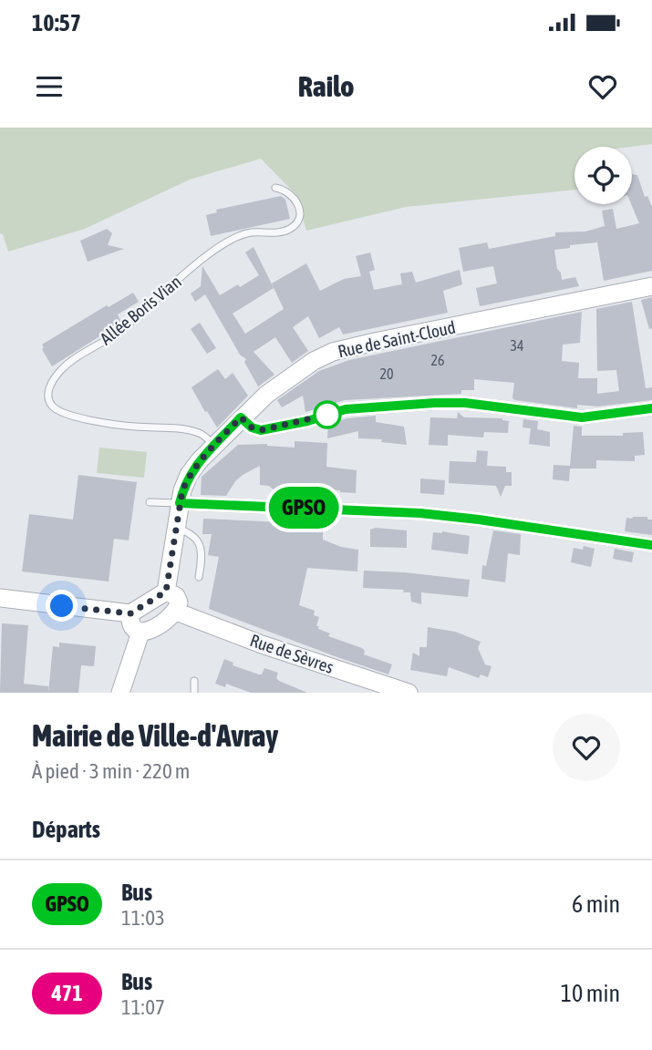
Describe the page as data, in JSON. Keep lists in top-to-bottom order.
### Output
{
  "streets": {
    "main road": ["Rue de Saint-Cloud", "Rue de Sèvres"],
    "lane": ["Allée Boris Vian"]
  },
  "crossings": [
    ["Allée Boris Vian", "Rue de Saint-Cloud"]
  ],
  "lines": ["bus line GPSO"],
  "house_numbers": ["34", "26", "20"],
  "page": {
    "status": "10:57",
    "header": "Railo",
    "on_map": "GPSO",
    "heading": [
      ["Mairie de Ville-d'Avray", "À pied · 3 min · 220 m"],
      "Départs"
    ],
    "list": [
      {
        "mark": "GPSO",
        "name": "Bus",
        "note": "11:03",
        "value": "6 min"
      },
      {
        "mark": "471",
        "name": "Bus",
        "note": "11:07",
        "value": "10 min"
      }
    ]
  }
}
